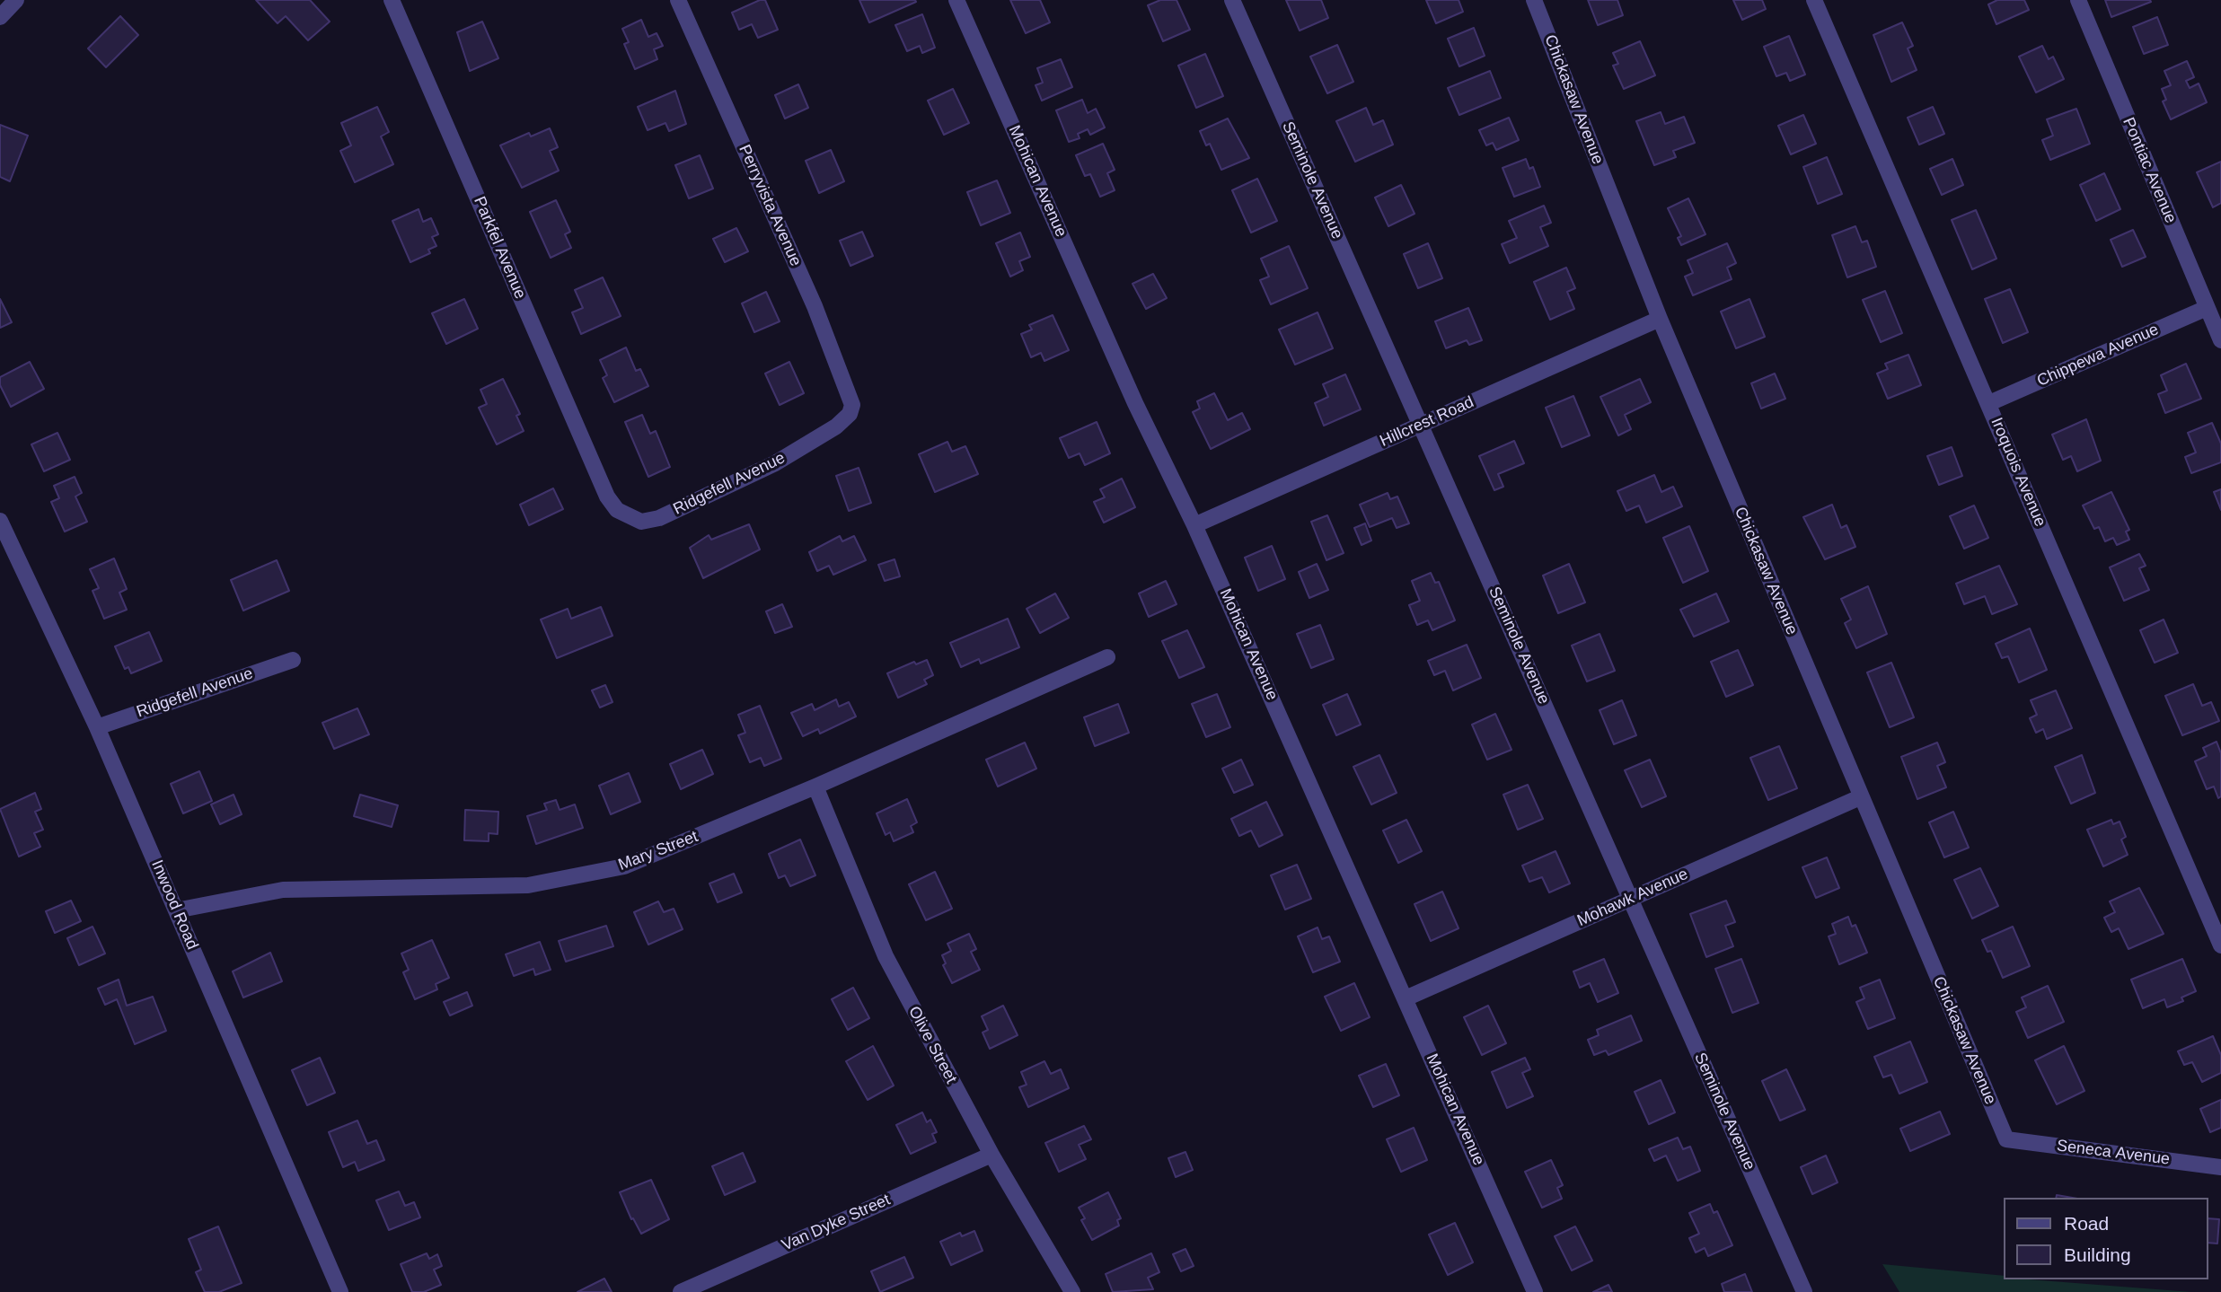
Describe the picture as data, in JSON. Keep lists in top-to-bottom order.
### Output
{
  "streets": {
    "street": [
      "Chickasaw Avenue",
      "Pontiac Avenue",
      "Seminole Avenue",
      "Mohican Avenue",
      "Perryvista Avenue",
      "Parkfel Avenue",
      "Chippewa Avenue",
      "Hillcrest Road",
      "Iroquois Avenue",
      "Ridgefell Avenue",
      "Mary Street",
      "Mohawk Avenue",
      "Inwood Road",
      "Olive Street",
      "Seneca Avenue",
      "Van Dyke Street"
    ]
  },
  "crossings": [
    ["Chickasaw Avenue", "Hillcrest Road"],
    ["Chickasaw Avenue", "Mohawk Avenue"],
    ["Chickasaw Avenue", "Seneca Avenue"],
    ["Pontiac Avenue", "Chippewa Avenue"],
    ["Seminole Avenue", "Hillcrest Road"],
    ["Seminole Avenue", "Mohawk Avenue"],
    ["Mohican Avenue", "Hillcrest Road"],
    ["Mohican Avenue", "Mohawk Avenue"],
    ["Perryvista Avenue", "Ridgefell Avenue"],
    ["Parkfel Avenue", "Ridgefell Avenue"],
    ["Chippewa Avenue", "Iroquois Avenue"],
    ["Ridgefell Avenue", "Inwood Road"],
    ["Mary Street", "Inwood Road"],
    ["Mary Street", "Olive Street"],
    ["Olive Street", "Van Dyke Street"]
  ],
  "legend": ["Road", "Building"]
}
